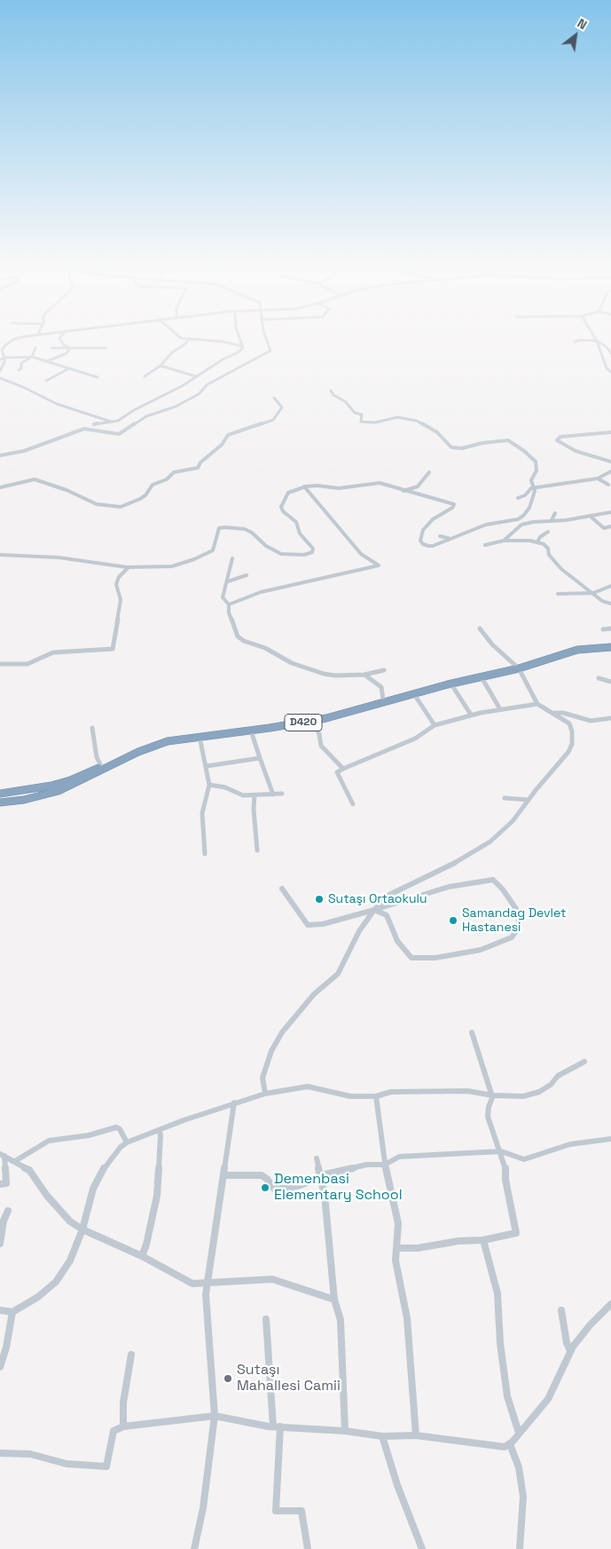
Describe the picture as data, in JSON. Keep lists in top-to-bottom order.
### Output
{
  "streets": {
    "highway": ["D420"]
  },
  "places": [
    "Sutaşı Ortaokulu",
    "Samandag Devlet Hastanesi",
    "Demenbasi Elementary School",
    "Sutaşı Mahallesi Camii"
  ],
  "north": "top right"
}
